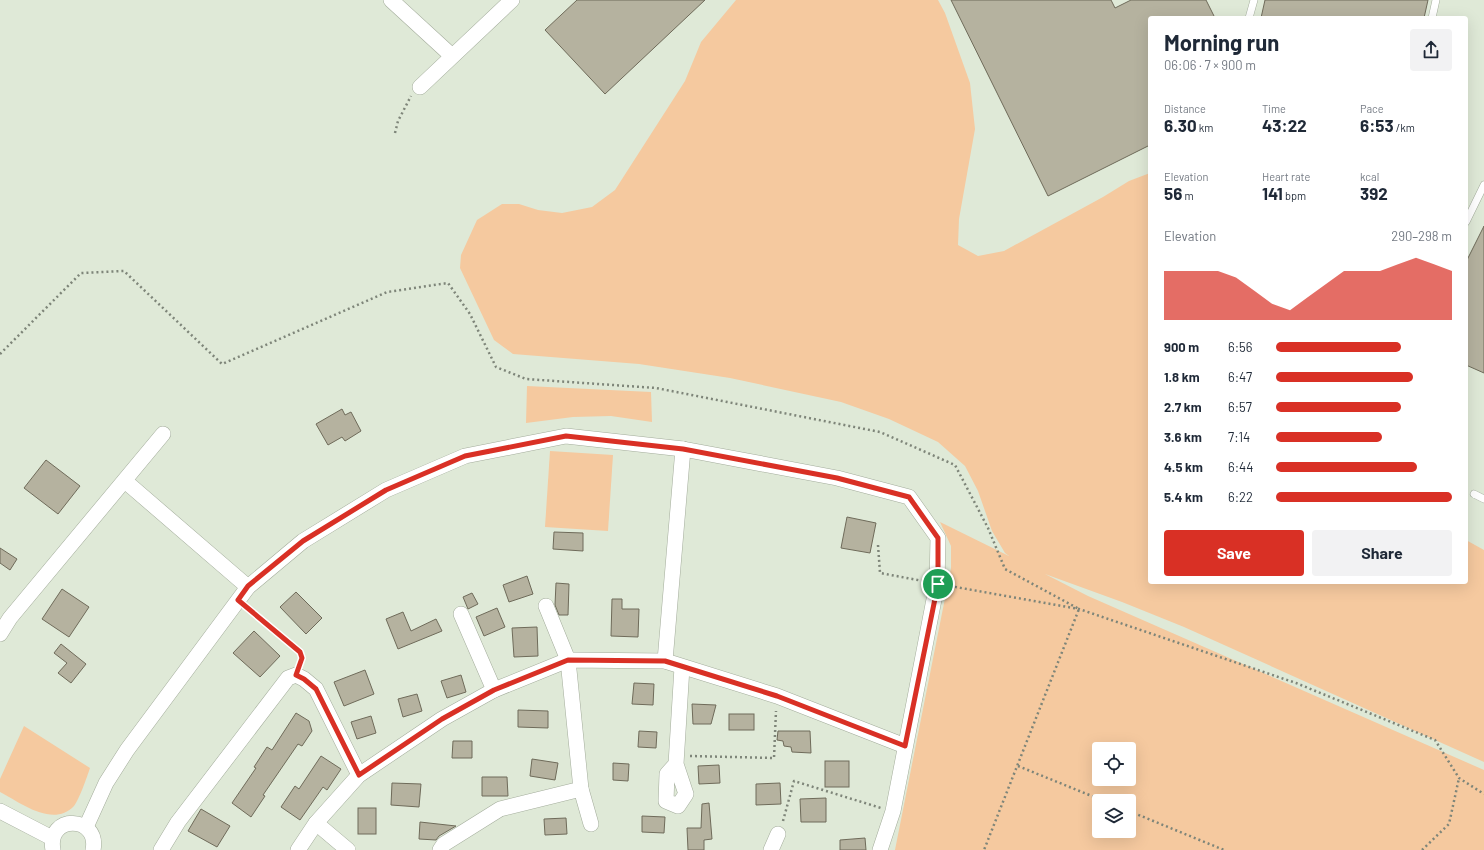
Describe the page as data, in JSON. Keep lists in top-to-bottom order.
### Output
{
  "page": {
    "heading": ["Morning run", "06:06 · 7 × 900 m"],
    "stats": [
      ["Distance", "6.30 km"],
      ["Time", "43:22"],
      ["Pace", "6:53 /km"],
      ["Elevation", "56 m"],
      ["Heart rate", "141 bpm"],
      ["kcal", "392"]
    ],
    "chart": ["Elevation", "290–298 m"],
    "list": [
      {
        "name": "900 m",
        "note": "6:56"
      },
      {
        "name": "1.8 km",
        "note": "6:47"
      },
      {
        "name": "2.7 km",
        "note": "6:57"
      },
      {
        "name": "3.6 km",
        "note": "7:14"
      },
      {
        "name": "4.5 km",
        "note": "6:44"
      },
      {
        "name": "5.4 km",
        "note": "6:22"
      }
    ],
    "buttons": ["Save", "Share"]
  }
}
